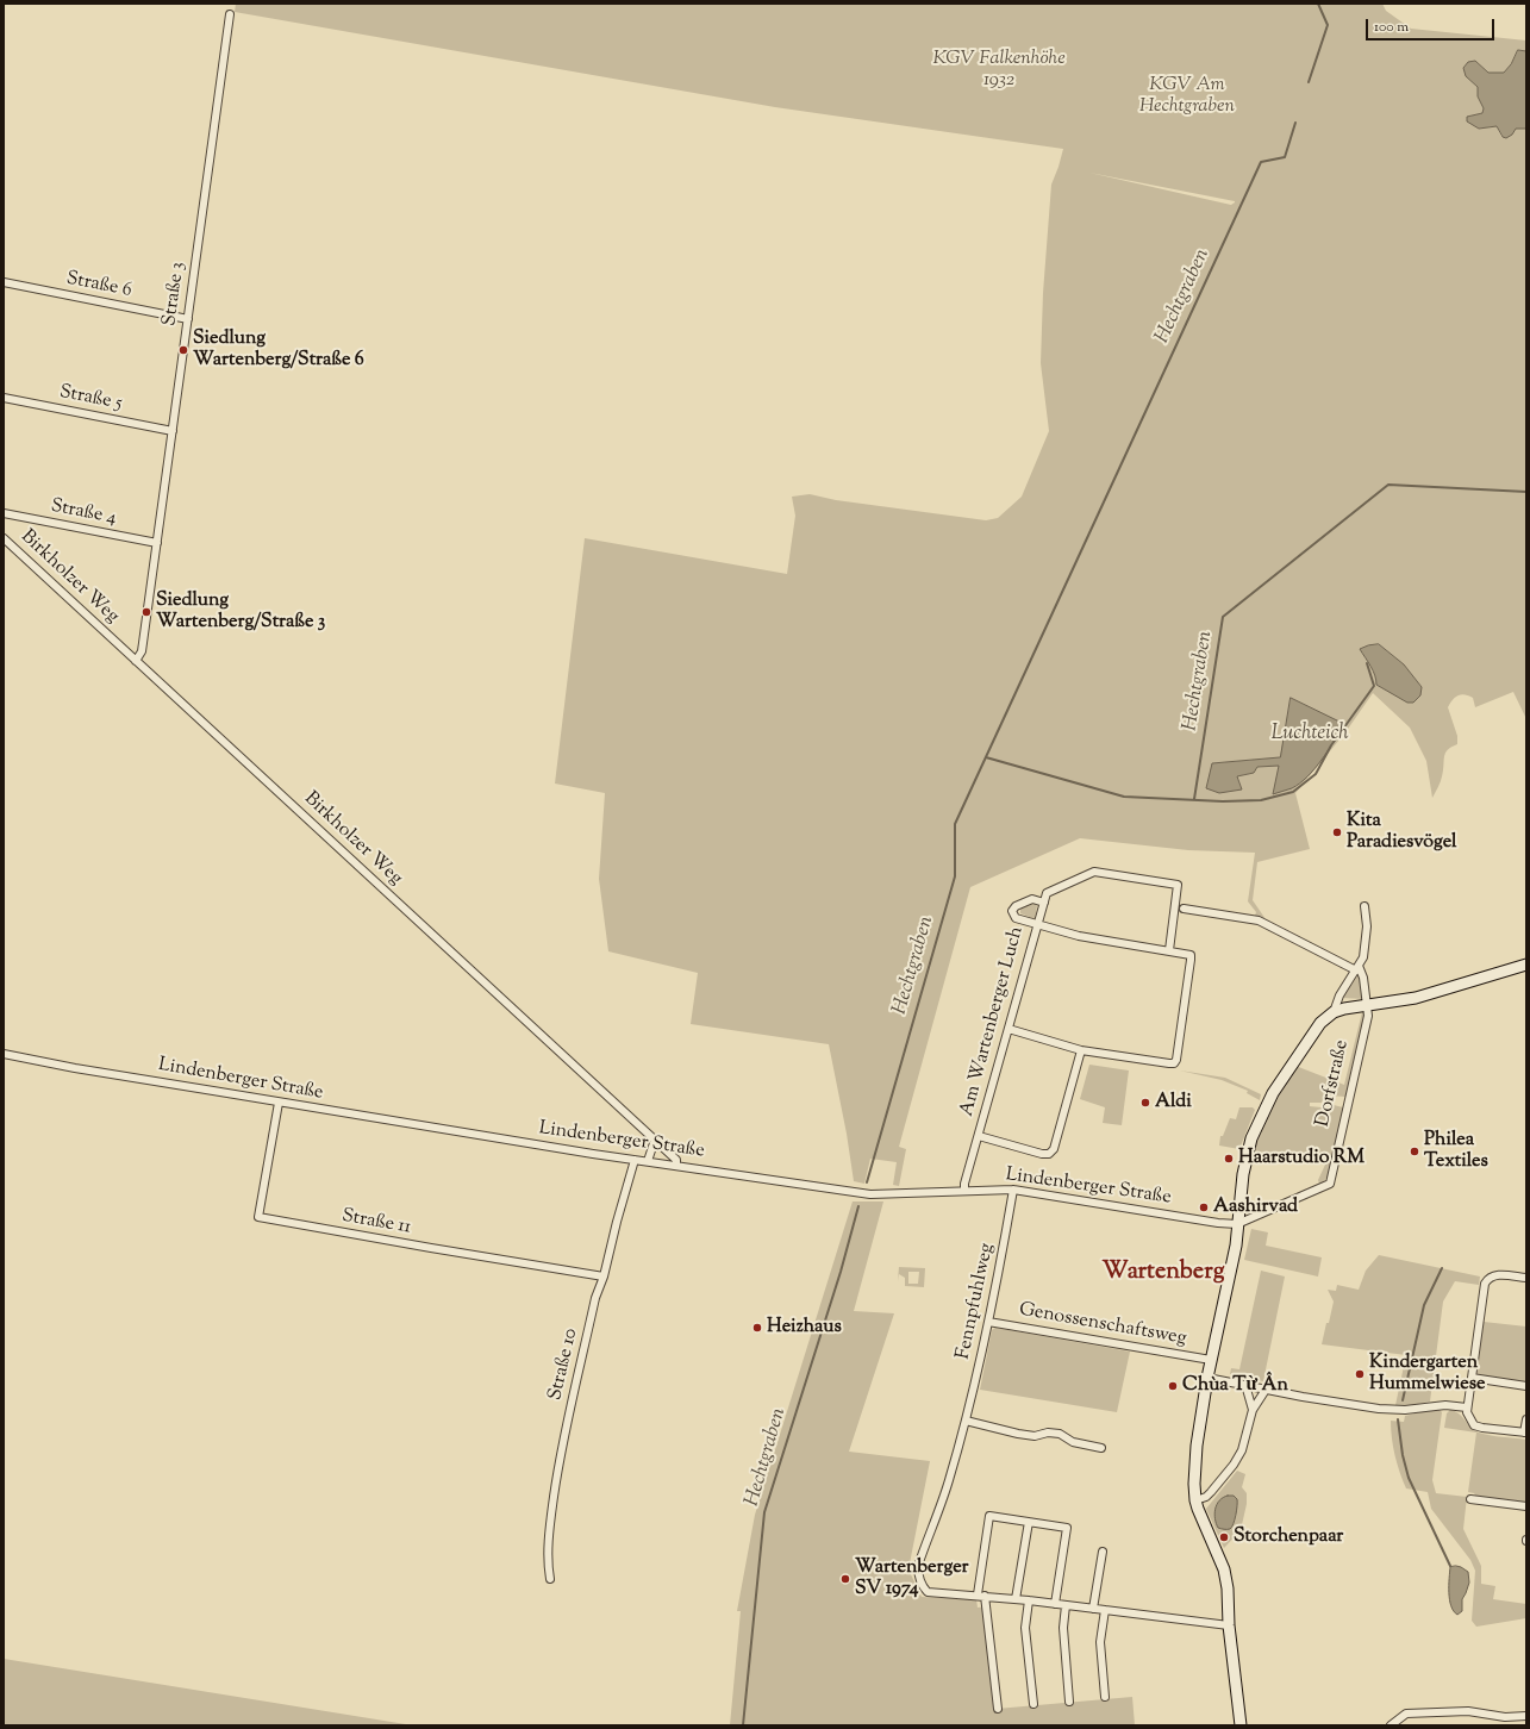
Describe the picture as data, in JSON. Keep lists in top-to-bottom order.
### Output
{
  "streets": {
    "main road": ["Dorfstraße"],
    "street": [
      "Straße 6",
      "Straße 3",
      "Straße 5",
      "Straße 4",
      "Birkholzer Weg",
      "Am Wartenberger Luch",
      "Lindenberger Straße",
      "Straße 11",
      "Fennpfuhlweg",
      "Genossenschaftsweg",
      "Straße 10"
    ]
  },
  "crossings": [
    ["Straße 6", "Straße 3"],
    ["Straße 3", "Straße 5"],
    ["Straße 3", "Straße 4"],
    ["Straße 3", "Birkholzer Weg"],
    ["Birkholzer Weg", "Lindenberger Straße"],
    ["Am Wartenberger Luch", "Lindenberger Straße"],
    ["Lindenberger Straße", "Dorfstraße"],
    ["Lindenberger Straße", "Straße 11"],
    ["Lindenberger Straße", "Fennpfuhlweg"],
    ["Lindenberger Straße", "Straße 10"],
    ["Dorfstraße", "Fennpfuhlweg"],
    ["Dorfstraße", "Genossenschaftsweg"],
    ["Straße 11", "Straße 10"],
    ["Fennpfuhlweg", "Genossenschaftsweg"]
  ],
  "districts": ["Wartenberg"],
  "water": ["Hechtgraben", "Luchteich"],
  "parks": ["KGV Falkenhöhe 1932", "KGV Am Hechtgraben"],
  "places": [
    "Siedlung Wartenberg/Straße 6",
    "Siedlung Wartenberg/Straße 3",
    "Kita Paradiesvögel",
    "Aldi",
    "Philea Textiles",
    "Haarstudio RM",
    "Aashirvad",
    "Heizhaus",
    "Kindergarten Hummelwiese",
    "Chùa Từ Ân",
    "Storchenpaar",
    "Wartenberger SV 1974"
  ],
  "scale_bar": "100 m"
}
